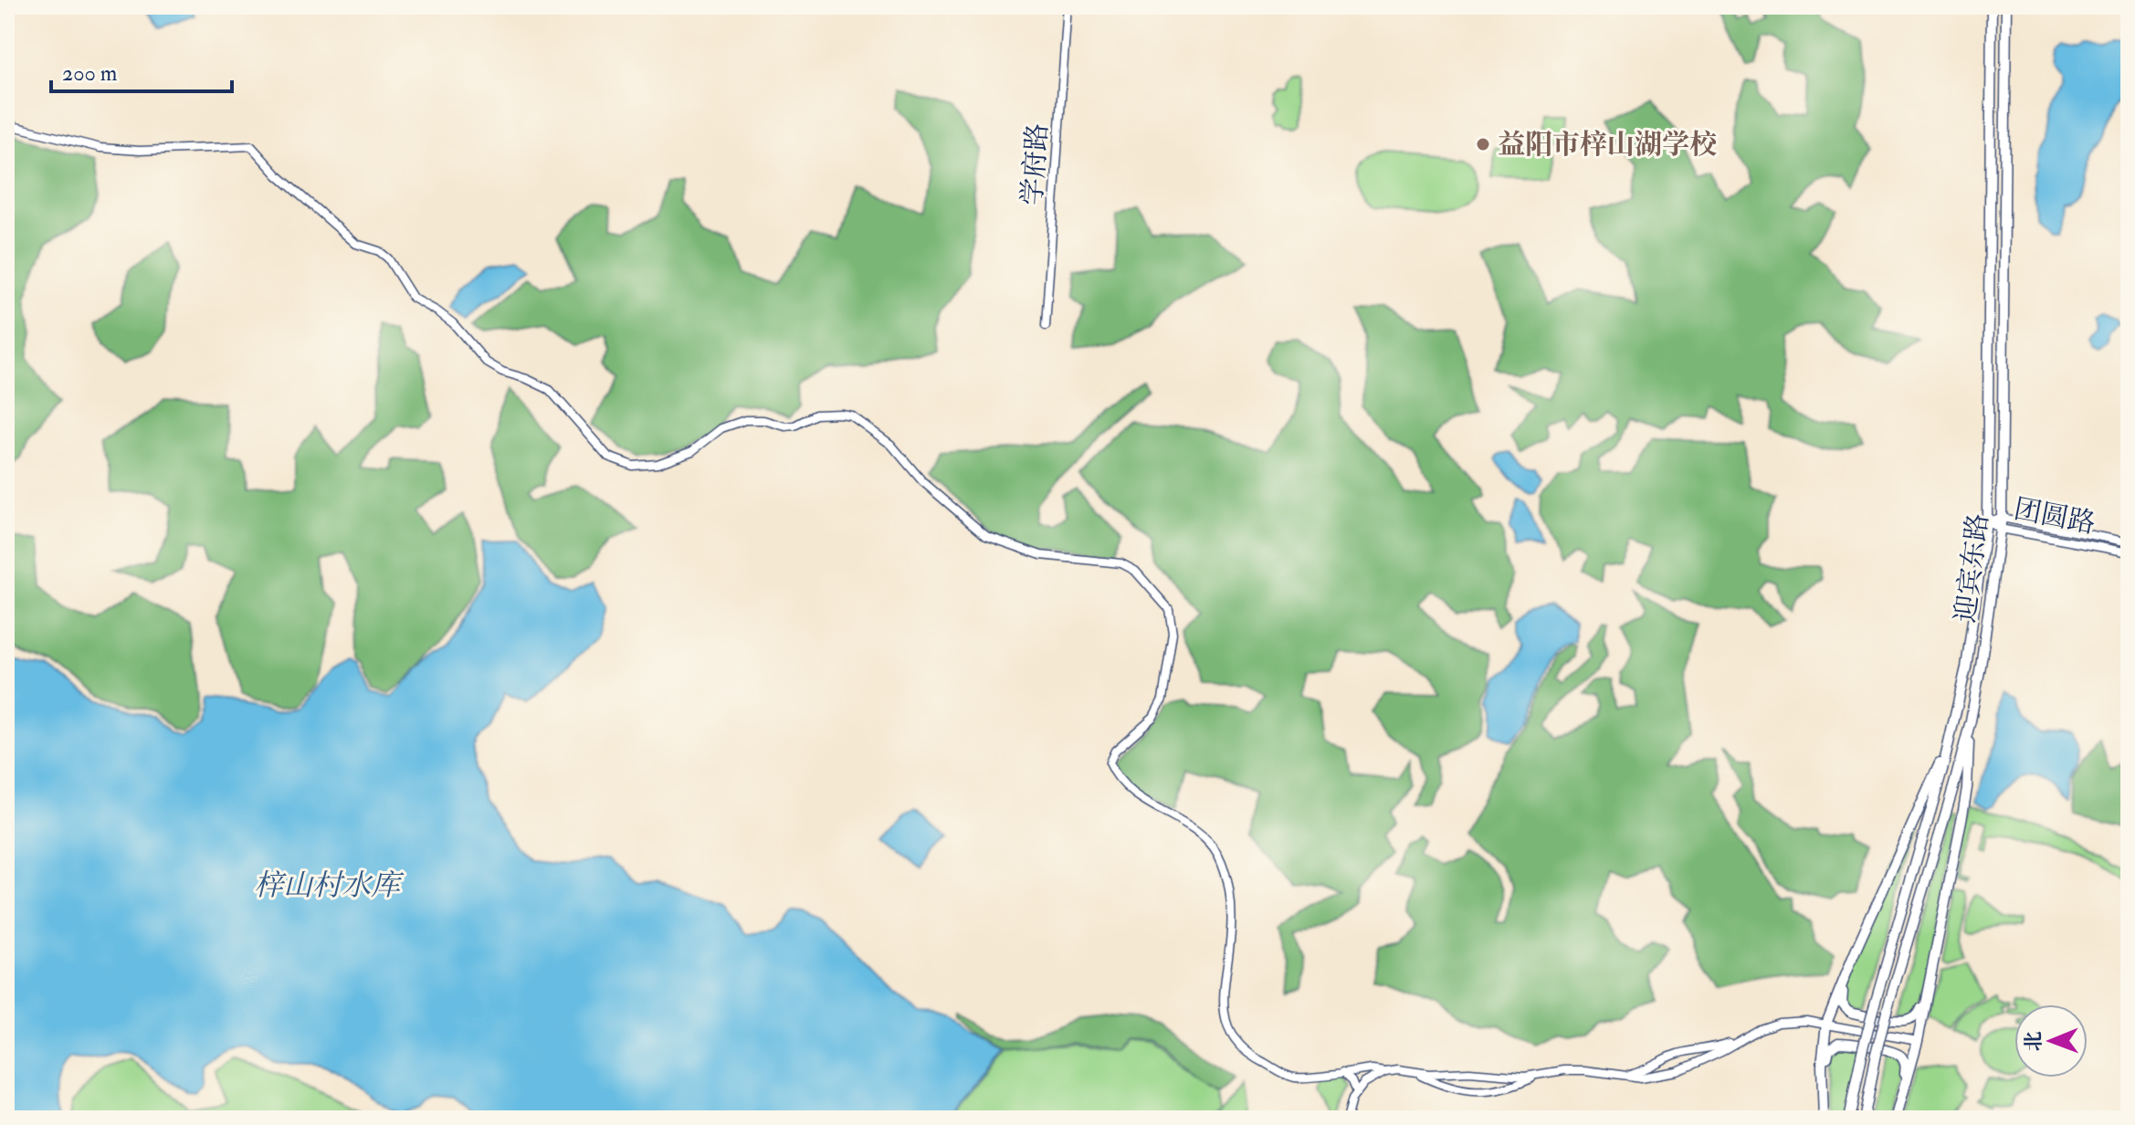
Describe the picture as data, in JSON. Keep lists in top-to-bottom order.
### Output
{
  "streets": {
    "highway": ["迎宾东路"],
    "street": ["学府路", "团圆路"]
  },
  "crossings": [
    ["团圆路", "迎宾东路"]
  ],
  "water": ["梓山村水库"],
  "places": ["益阳市梓山湖学校"],
  "scale_bar": "200 m",
  "north": "left"
}
